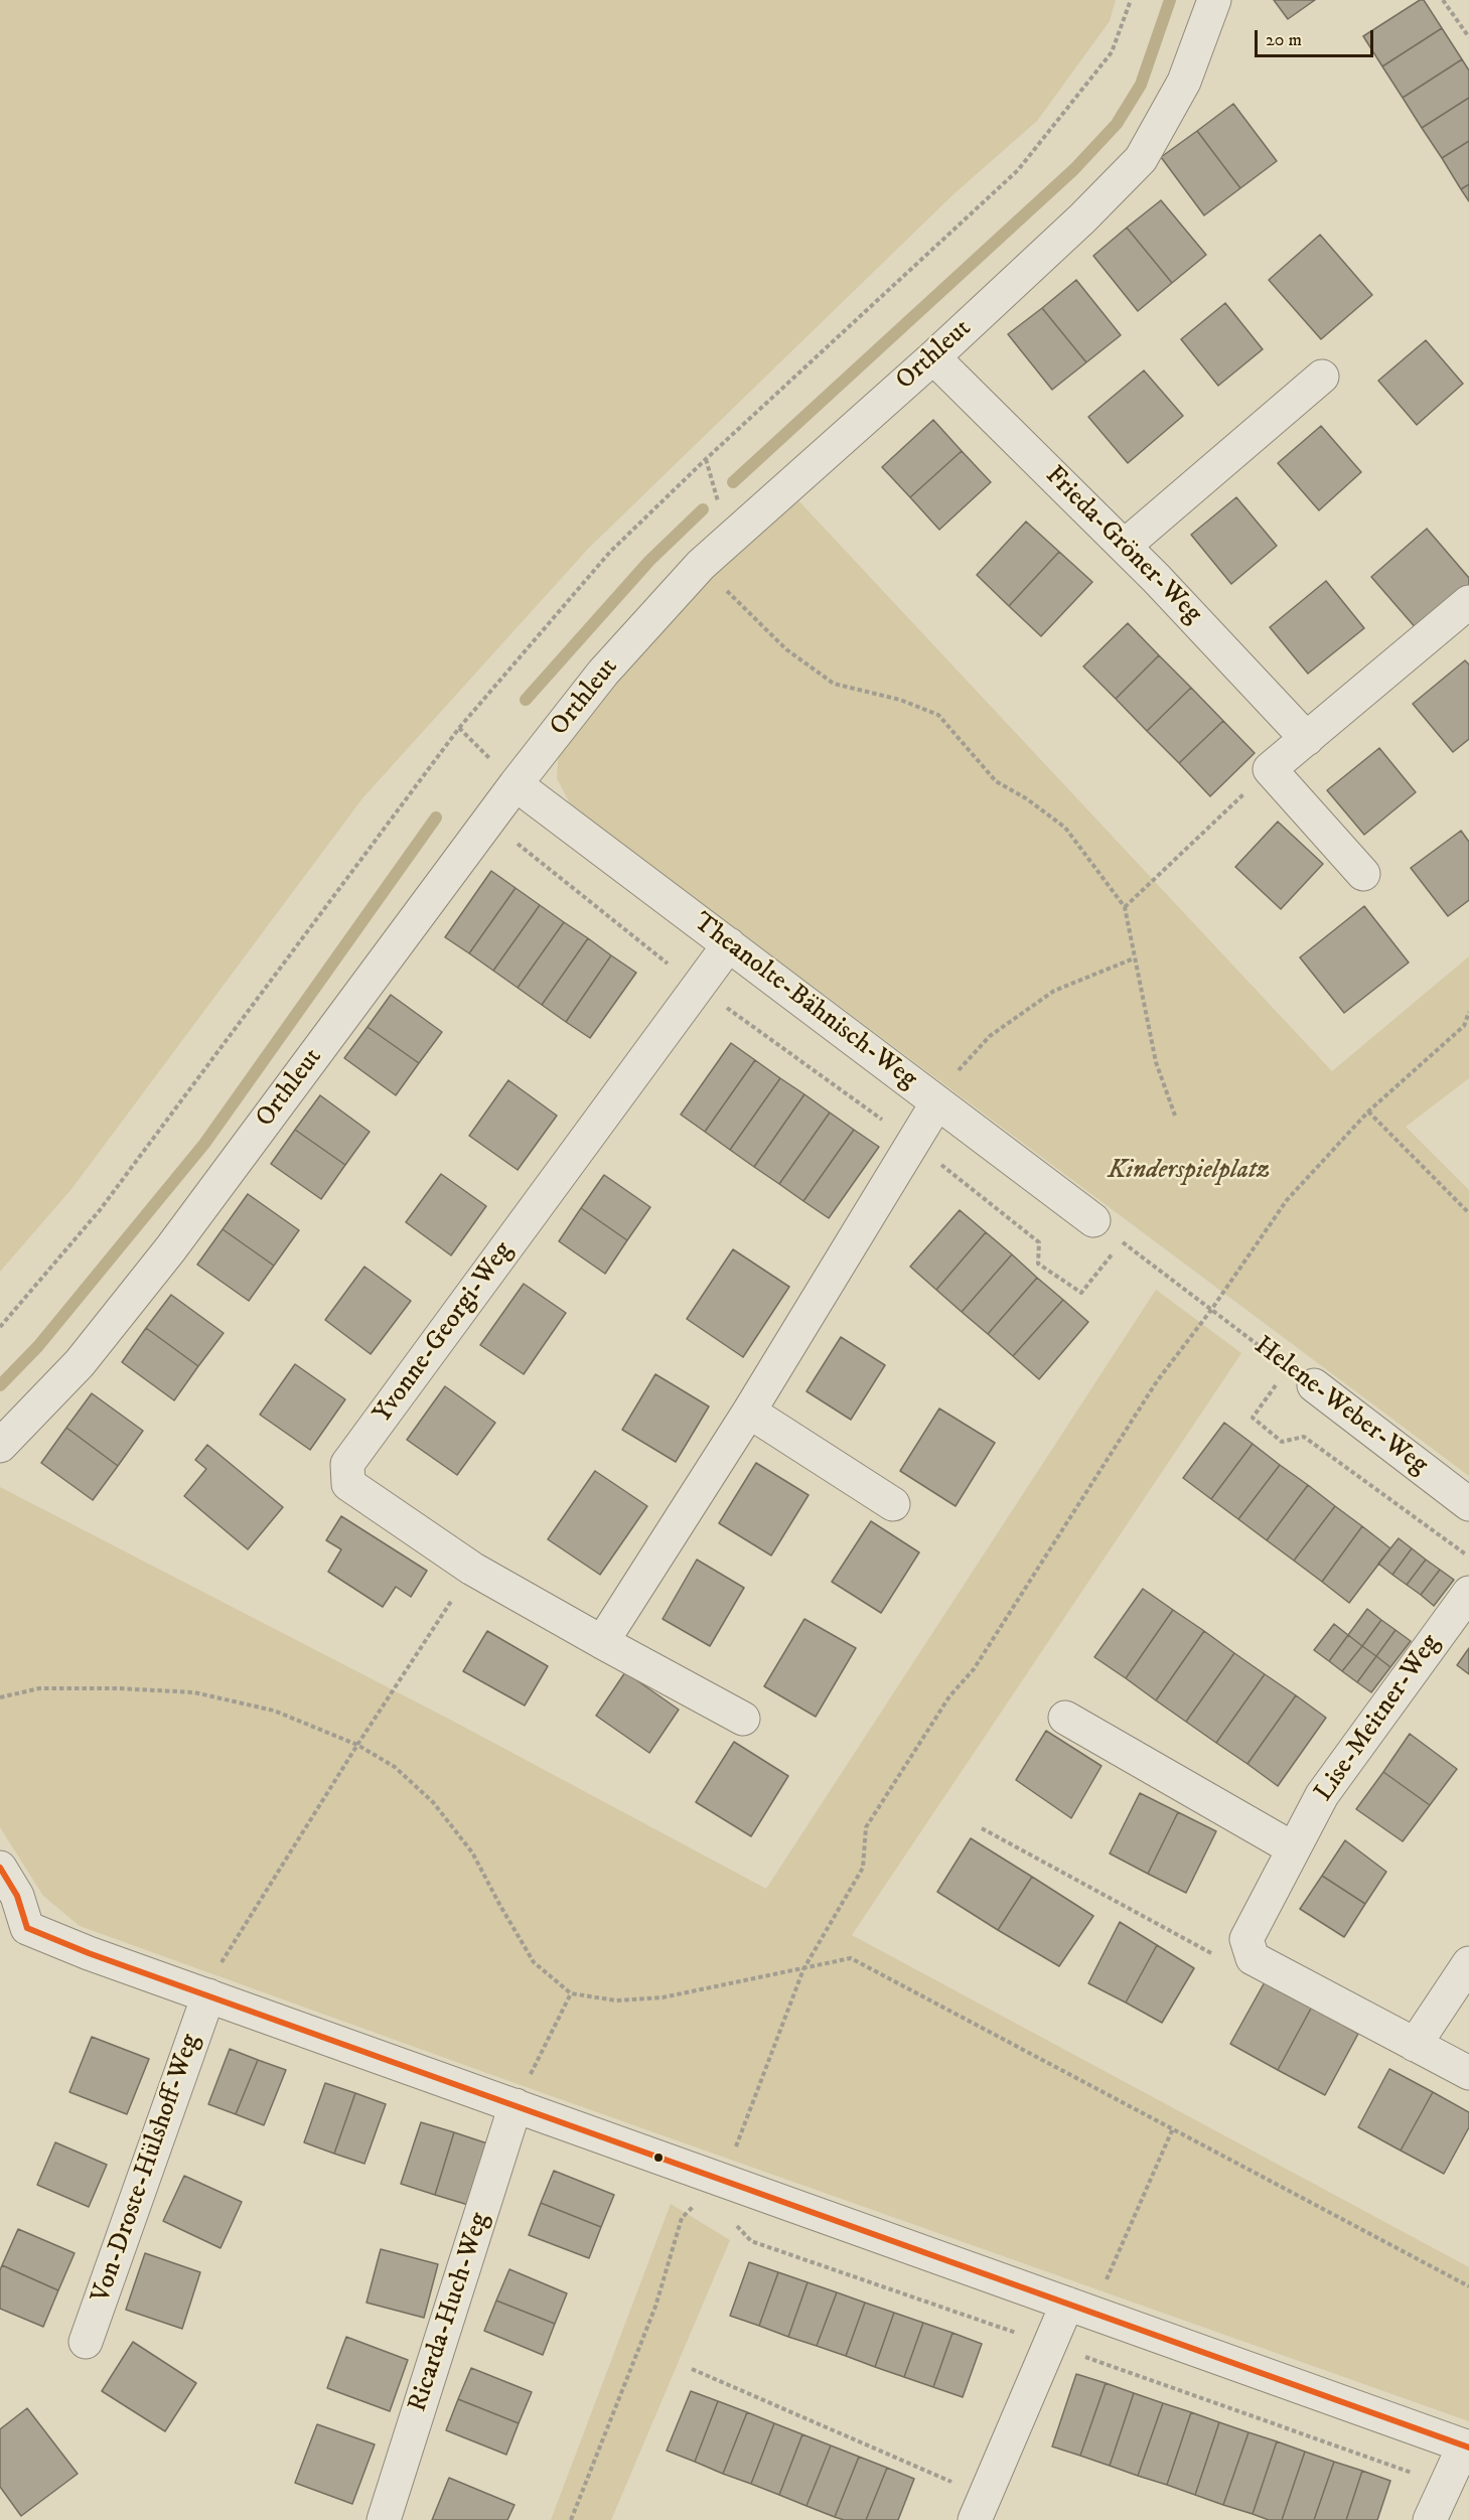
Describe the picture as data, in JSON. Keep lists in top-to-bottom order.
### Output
{
  "streets": {
    "street": [
      "Orthleut",
      "Frieda-Gröner-Weg",
      "Theanolte-Bähnisch-Weg",
      "Yvonne-Georgi-Weg",
      "Helene-Weber-Weg",
      "Lise-Meitner-Weg",
      "Von-Droste-Hülshoff-Weg",
      "Ricarda-Huch-Weg"
    ]
  },
  "crossings": [
    ["Orthleut", "Frieda-Gröner-Weg"],
    ["Orthleut", "Theanolte-Bähnisch-Weg"],
    ["Theanolte-Bähnisch-Weg", "Yvonne-Georgi-Weg"],
    ["Theanolte-Bähnisch-Weg", "Helene-Weber-Weg"]
  ],
  "parks": ["Kinderspielplatz"],
  "scale_bar": "20 m"
}
